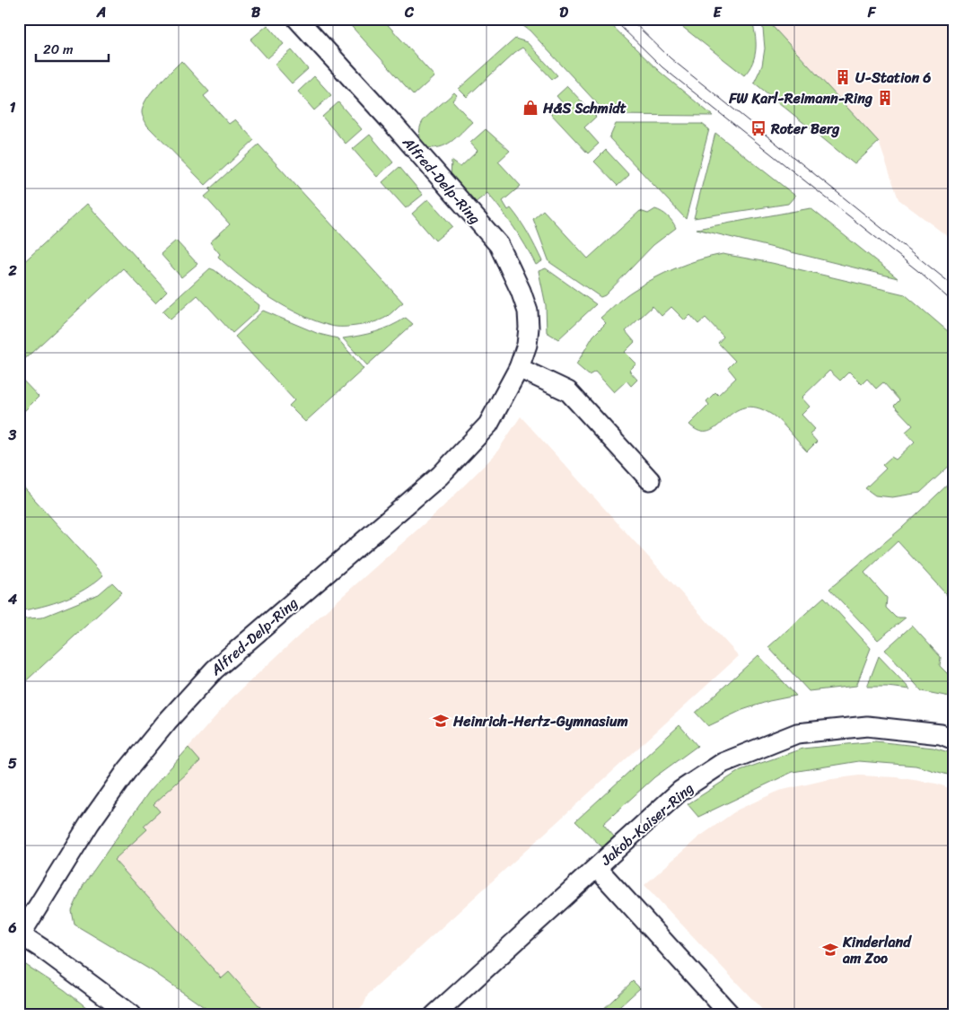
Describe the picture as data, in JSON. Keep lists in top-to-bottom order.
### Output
{
  "streets": {
    "street": ["Alfred-Delp-Ring", "Jakob-Kaiser-Ring"]
  },
  "places": {
    "building": ["U-Station 6", "FW Karl-Reimann-Ring"],
    "shop": ["H&S Schmidt"],
    "bus stop": ["Roter Berg"],
    "school or university": ["Heinrich-Hertz-Gymnasium", "Kinderland am Zoo"]
  },
  "scale_bar": "20 m",
  "grid": {
    "columns": [
      "A",
      "B",
      "C",
      "D",
      "E",
      "F"
    ],
    "rows": [
      "1",
      "2",
      "3",
      "4",
      "5",
      "6"
    ]
  }
}
